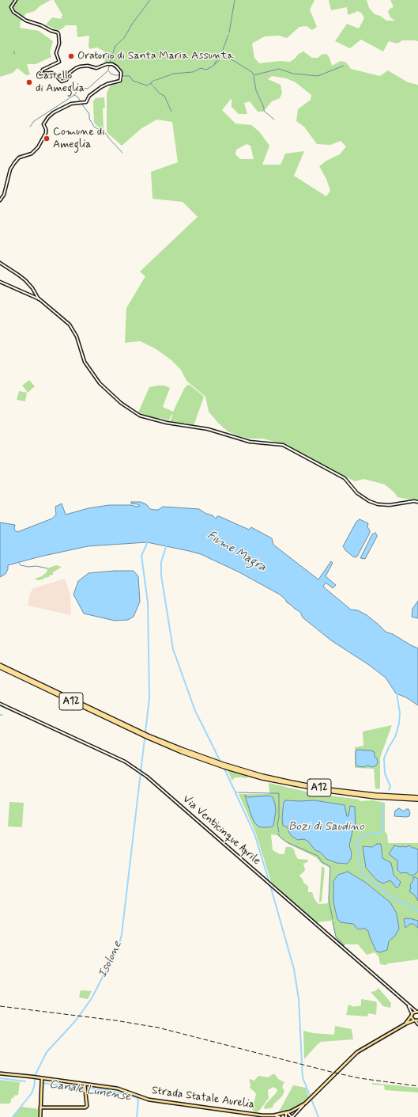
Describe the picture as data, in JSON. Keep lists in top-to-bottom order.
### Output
{
  "streets": {
    "highway": ["A12"],
    "main road": ["Via Venticinque Aprile", "Strada Statale Aurelia"]
  },
  "water": [
    "Fiume Magra",
    "Bozi di Saudino",
    "Isolone",
    "Canale Lunense"
  ],
  "places": ["Oratorio di Santa Maria Assunta", "Castello di Ameglia", "Comune di Ameglia"]
}
